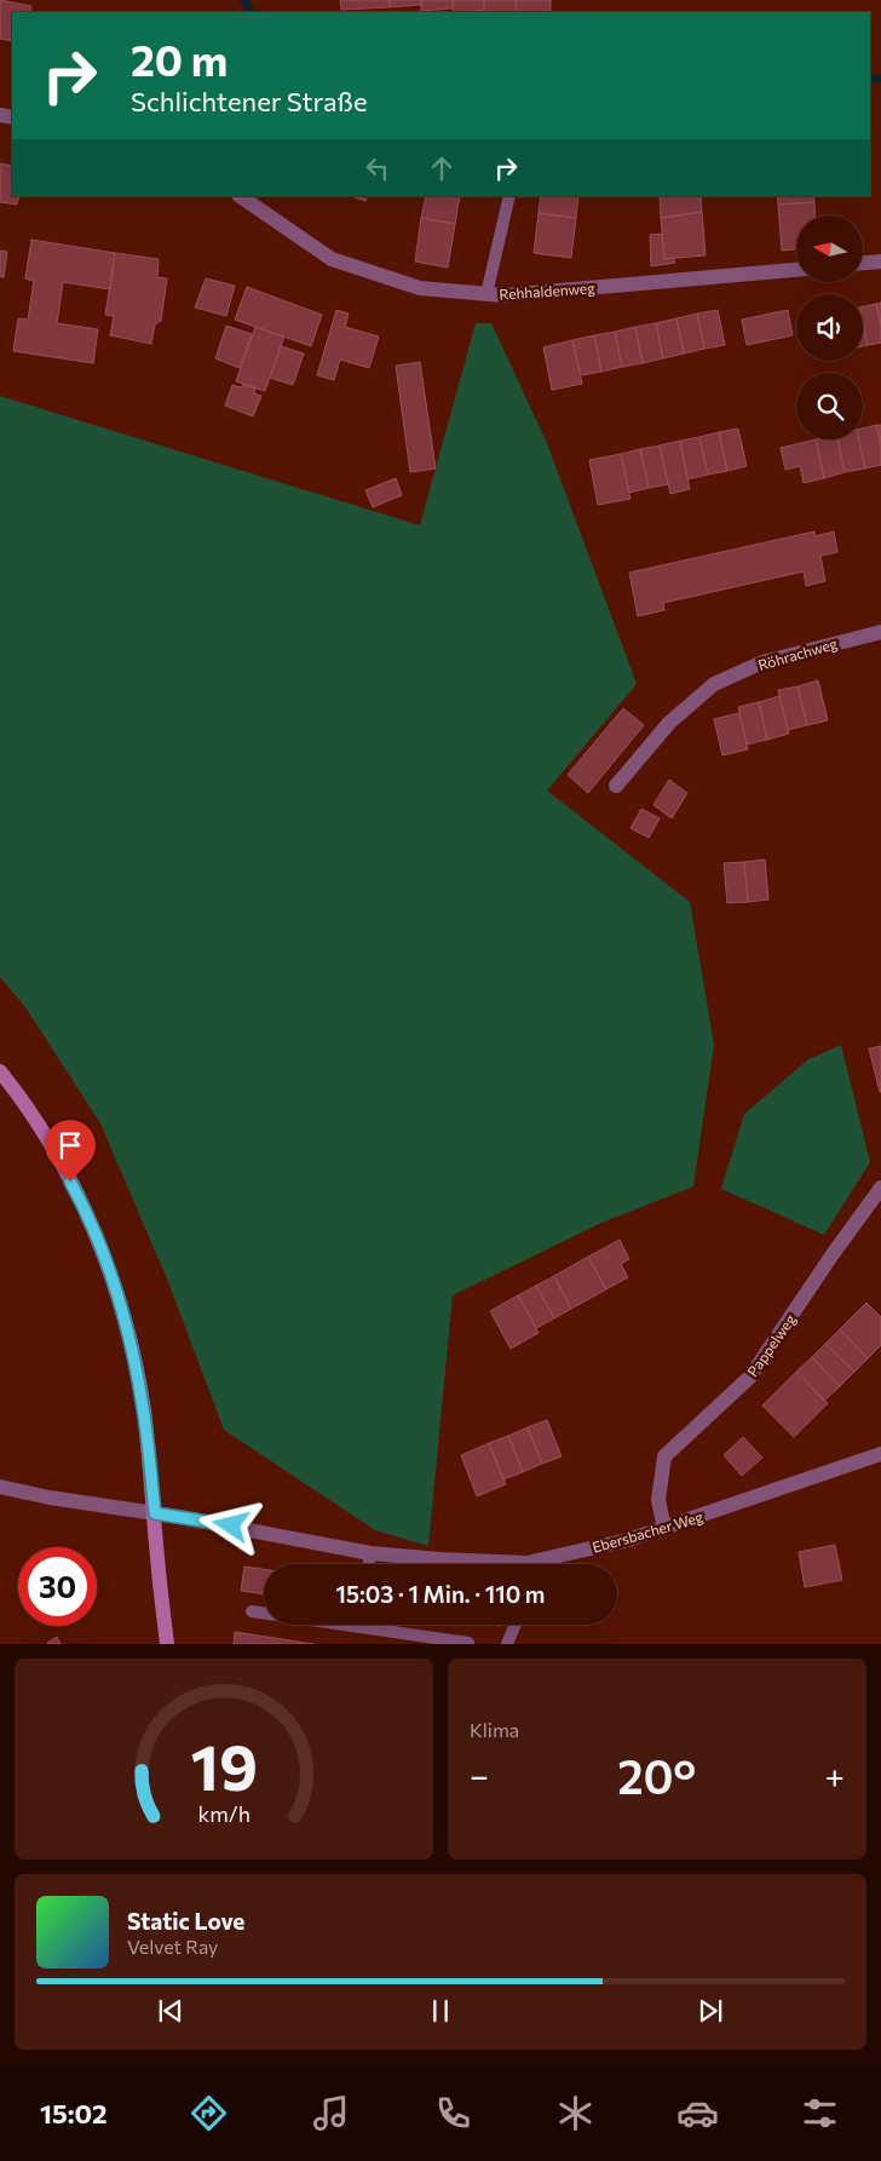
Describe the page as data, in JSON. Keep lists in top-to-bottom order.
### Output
{
  "streets": {
    "street": [
      "Rehhaldenweg",
      "Röhrachweg",
      "Pappelweg",
      "Ebersbacher Weg"
    ]
  },
  "crossings": [
    ["Pappelweg", "Ebersbacher Weg"]
  ],
  "north": "left",
  "page": {
    "turn": ["20 m", "Schlichtener Straße"],
    "limit": "30",
    "trip": "15:03 · 1 Min. · 110 m",
    "tile": "Klima",
    "heat": ["−", "20°", "+"],
    "song": ["Static Love", "Velvet Ray"],
    "tabs": "15:02",
    "gauge": ["19", "km/h"]
  }
}
